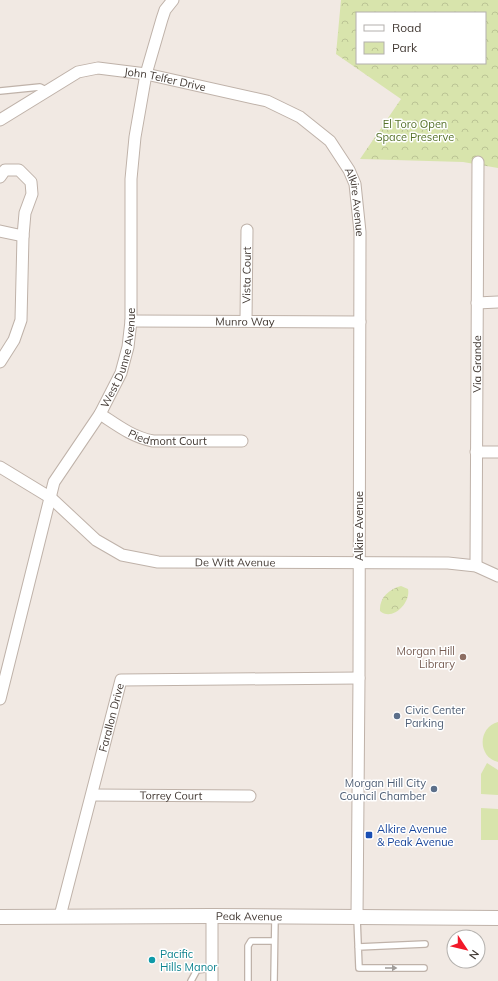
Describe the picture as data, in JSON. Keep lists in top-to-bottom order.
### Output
{
  "streets": {
    "street": [
      "John Telfer Drive",
      "Alkire Avenue",
      "Vista Court",
      "Munro Way",
      "West Dunne Avenue",
      "Via Grande",
      "Piedmont Court",
      "De Witt Avenue",
      "Farallon Drive",
      "Torrey Court",
      "Peak Avenue"
    ]
  },
  "crossings": [
    ["John Telfer Drive", "Alkire Avenue"],
    ["John Telfer Drive", "West Dunne Avenue"],
    ["Alkire Avenue", "Munro Way"],
    ["Alkire Avenue", "De Witt Avenue"],
    ["Alkire Avenue", "Farallon Drive"],
    ["Alkire Avenue", "Peak Avenue"],
    ["Vista Court", "Munro Way"],
    ["Munro Way", "West Dunne Avenue"],
    ["West Dunne Avenue", "Piedmont Court"],
    ["West Dunne Avenue", "De Witt Avenue"],
    ["Via Grande", "De Witt Avenue"],
    ["Farallon Drive", "Torrey Court"],
    ["Farallon Drive", "Peak Avenue"]
  ],
  "parks": ["El Toro Open Space Preserve"],
  "places": {
    "other": [
      "Morgan Hill Library",
      "Civic Center Parking",
      "Morgan Hill City Council Chamber",
      "Pacific Hills Manor"
    ],
    "transit": ["Alkire Avenue & Peak Avenue"]
  },
  "legend": ["Road", "Park"],
  "north": "bottom right"
}
